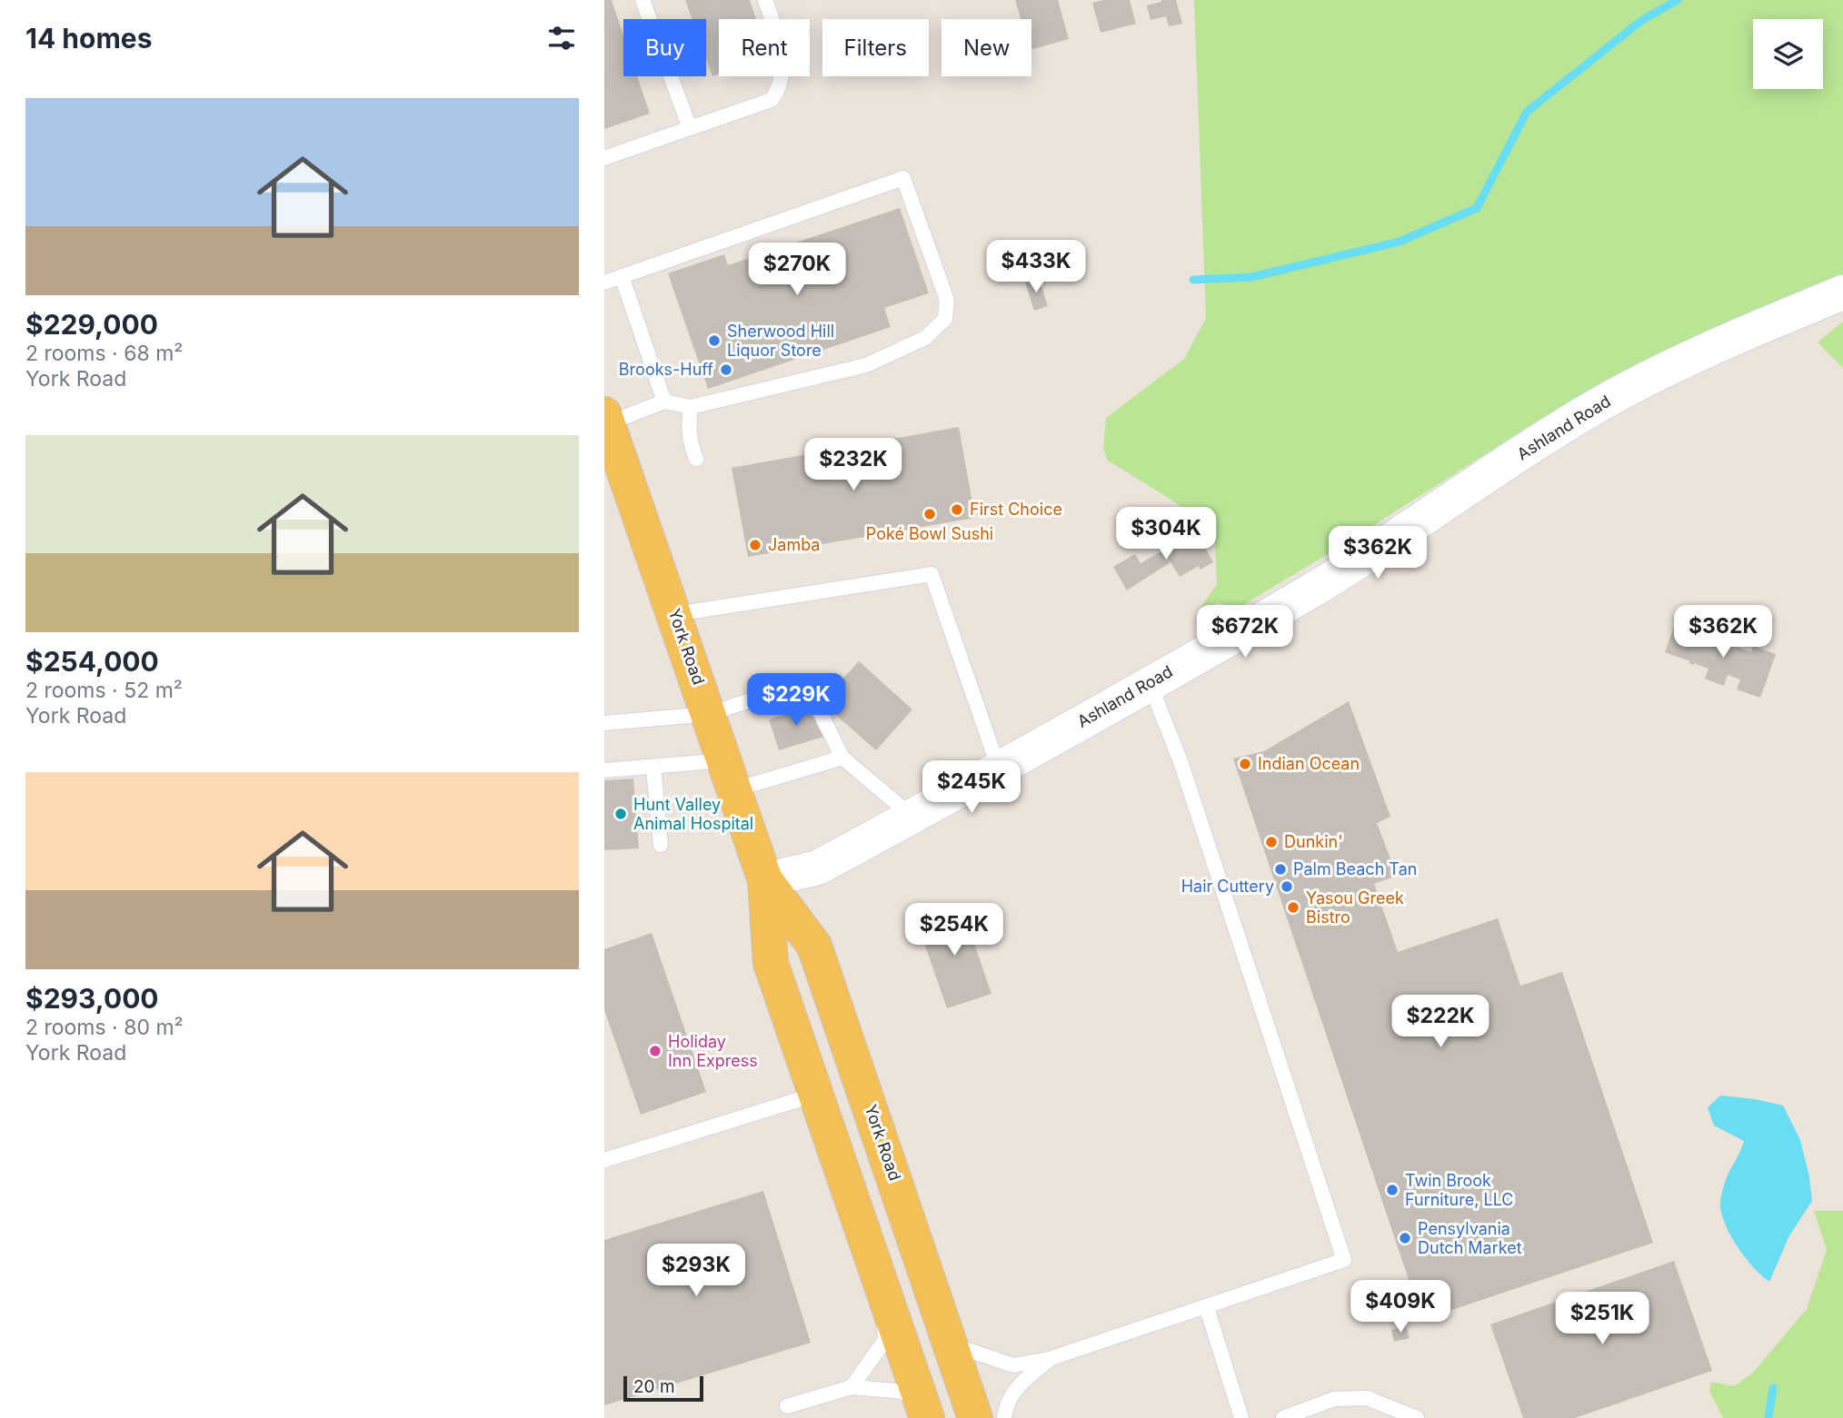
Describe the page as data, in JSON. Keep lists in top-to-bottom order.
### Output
{
  "streets": {
    "main road": ["Ashland Road", "York Road"]
  },
  "crossings": [
    ["Ashland Road", "York Road"]
  ],
  "places": [
    "Sherwood Hill Liquor Store",
    "Brooks-Huff",
    "First Choice",
    "Poké Bowl Sushi",
    "Jamba",
    "Indian Ocean",
    "Hunt Valley Animal Hospital",
    "Dunkin'",
    "Palm Beach Tan",
    "Hair Cuttery",
    "Yasou Greek Bistro",
    "Holiday Inn Express",
    "Twin Brook Furniture, LLC",
    "Pensylvania Dutch Market"
  ],
  "scale_bar": "20 m",
  "page": {
    "heading": "14 homes",
    "chip": [
      "Buy",
      "Rent",
      "Filters",
      "New"
    ],
    "list": [
      {
        "name": "$229,000",
        "note": "2 rooms · 68 m² · York Road"
      },
      {
        "name": "$254,000",
        "note": "2 rooms · 52 m² · York Road"
      },
      {
        "name": "$293,000",
        "note": "2 rooms · 80 m² · York Road"
      }
    ],
    "price": [
      "$433K",
      "$270K",
      "$232K",
      "$304K",
      "$362K",
      "$672K",
      "$362K",
      "$229K",
      "$245K",
      "$254K",
      "$222K",
      "$293K",
      "$409K",
      "$251K"
    ],
    "scale": "20 m"
  }
}
